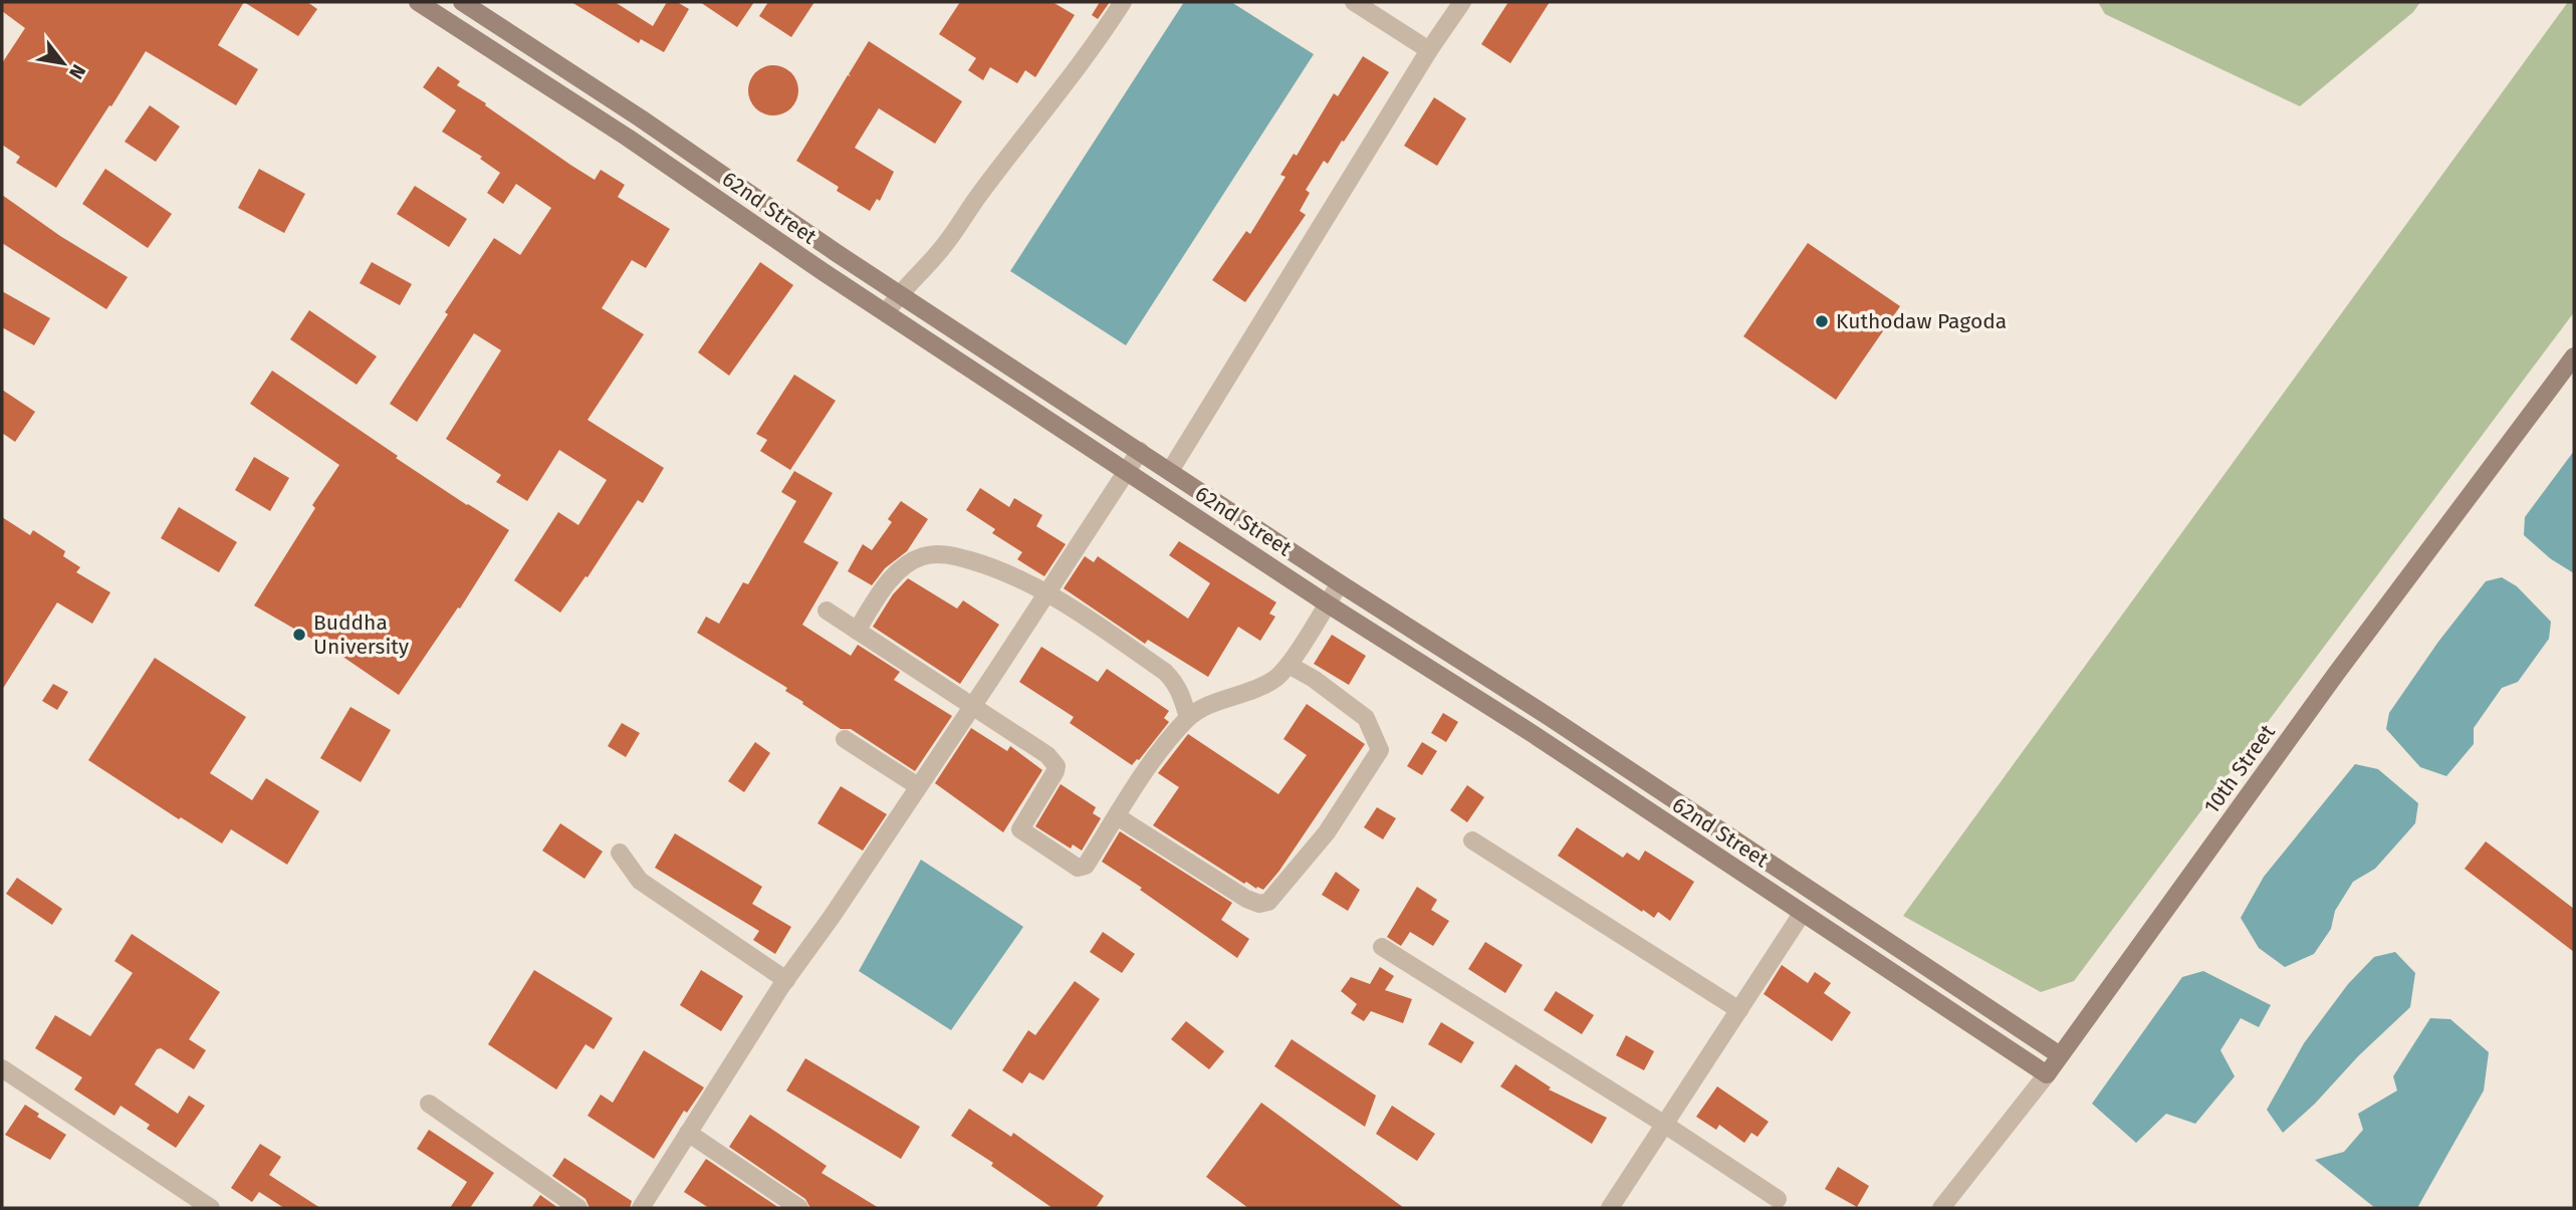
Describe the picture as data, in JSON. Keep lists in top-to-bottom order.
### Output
{
  "streets": {
    "main road": ["62nd Street", "10th Street"]
  },
  "crossings": [
    ["62nd Street", "10th Street"]
  ],
  "places": ["Kuthodaw Pagoda", "Buddha University"],
  "north": "bottom right"
}
